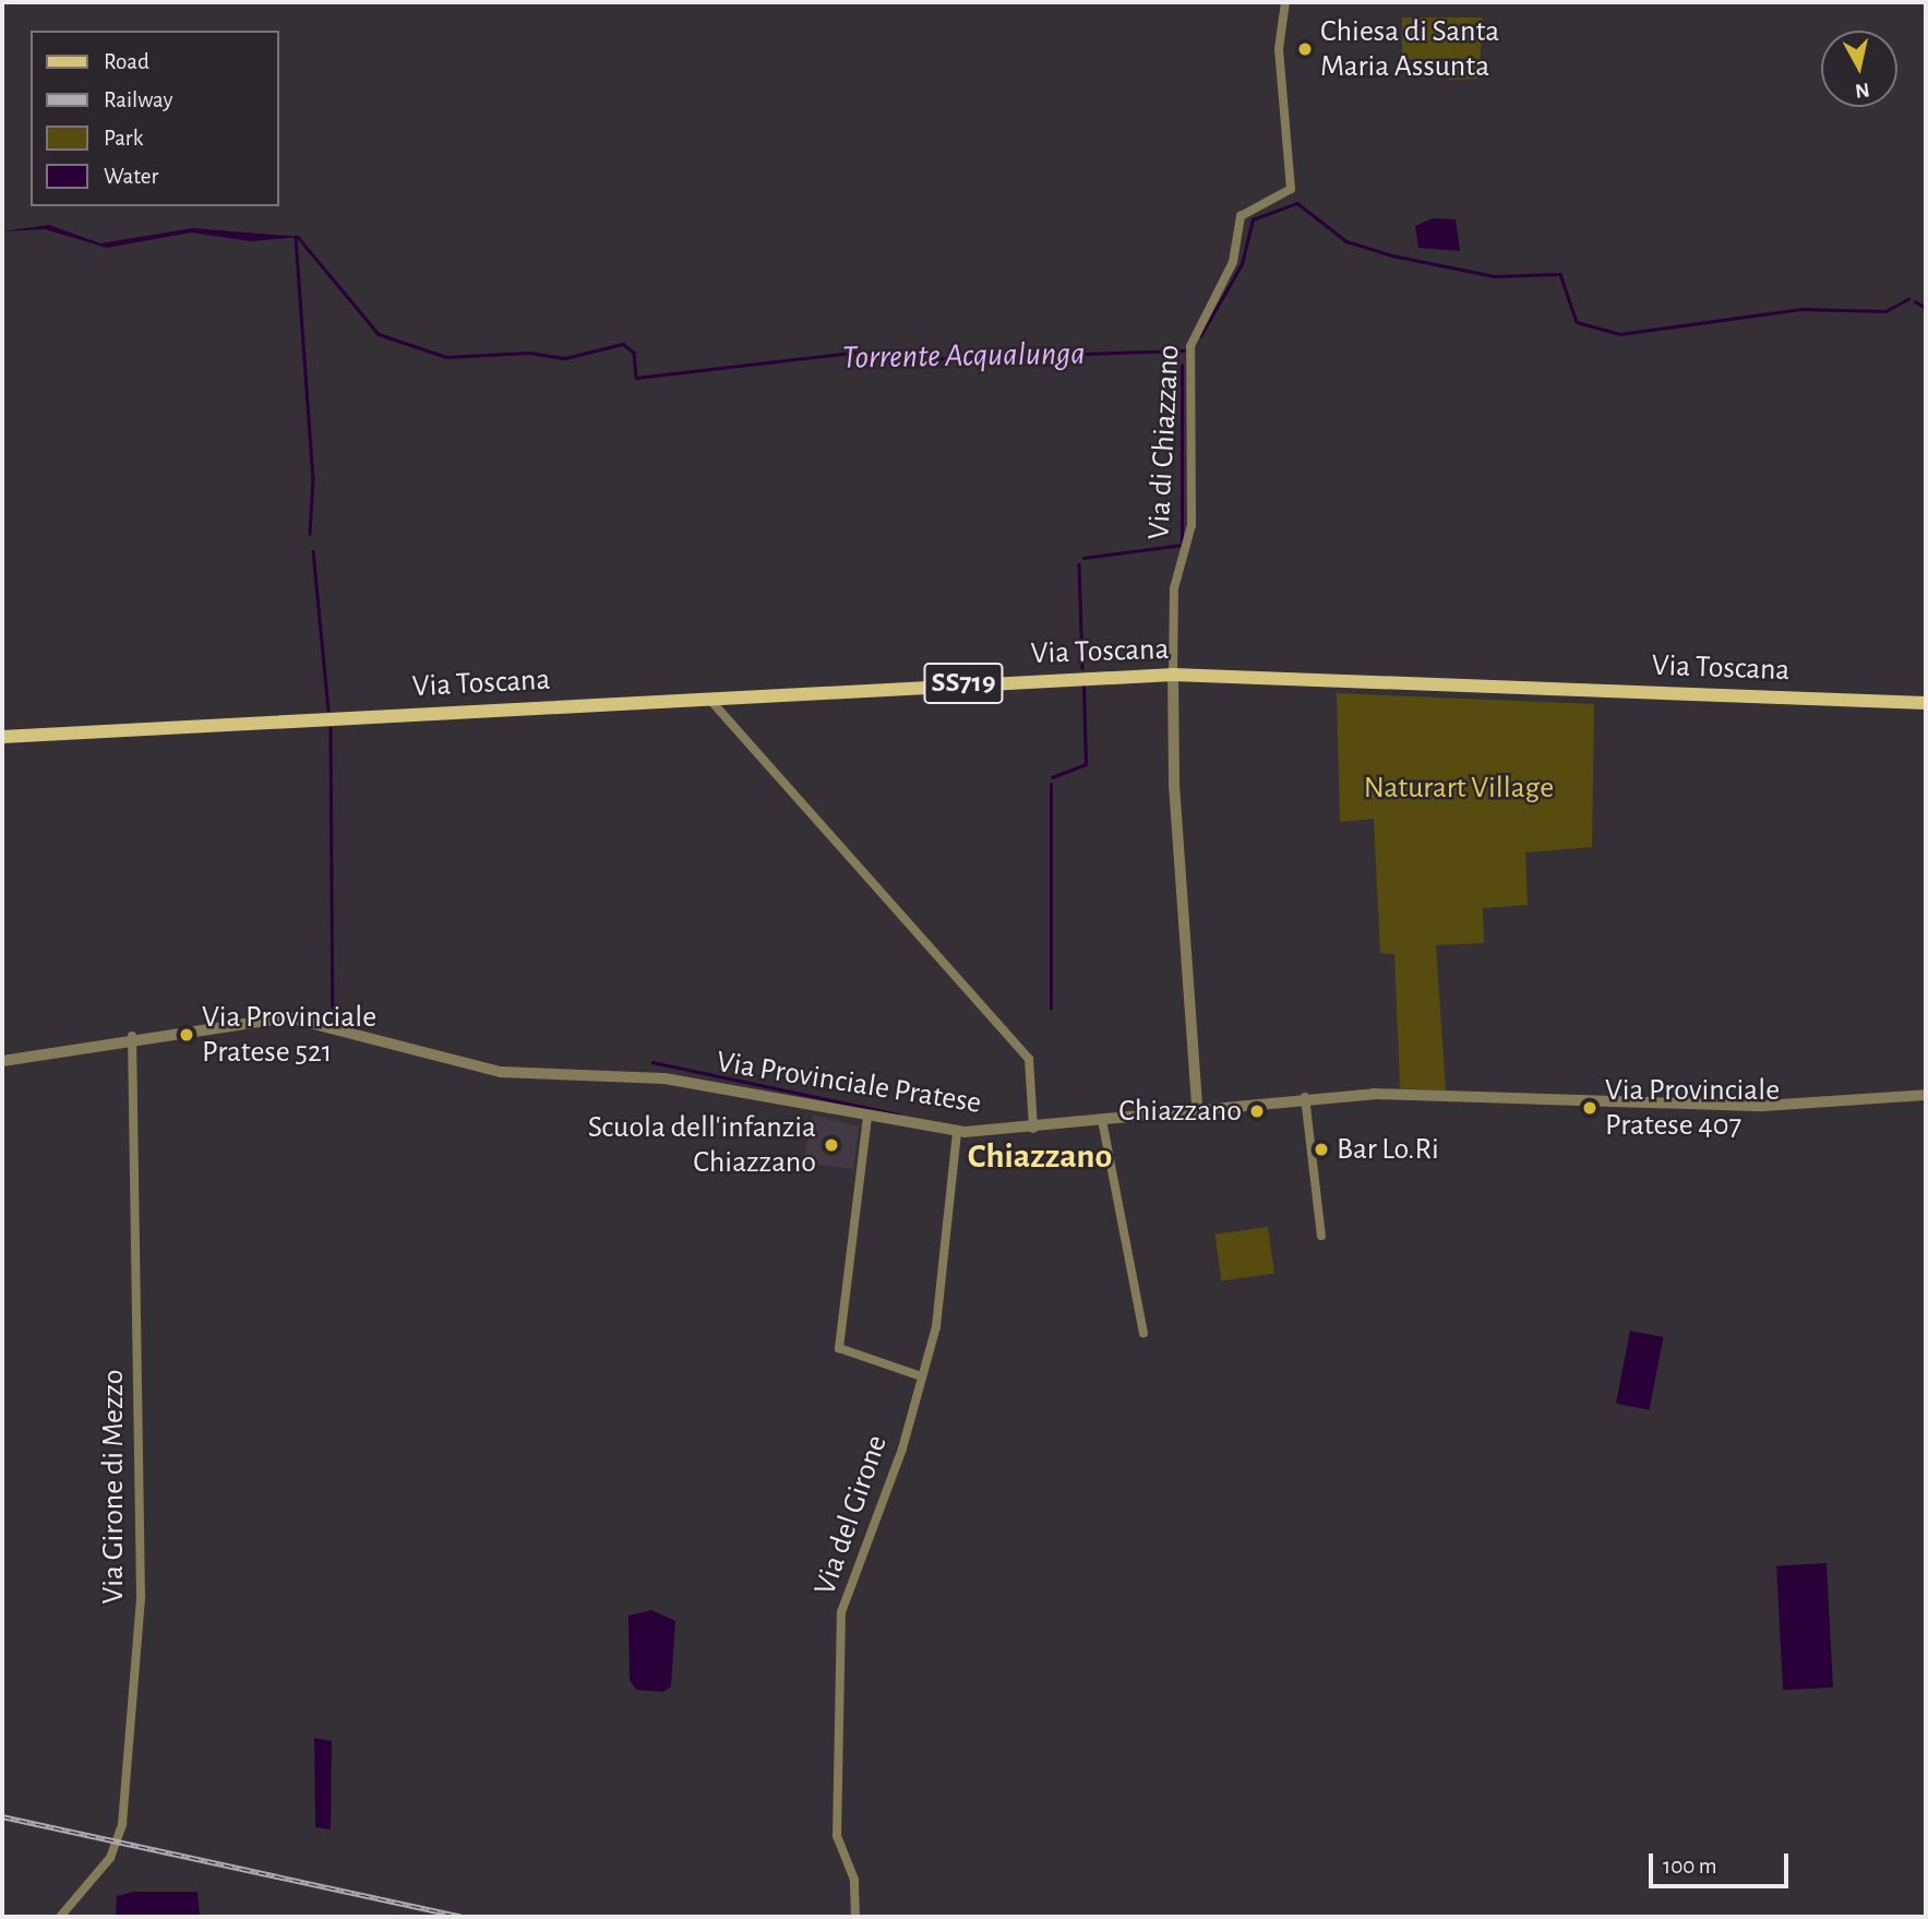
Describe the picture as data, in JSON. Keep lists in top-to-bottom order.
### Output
{
  "streets": {
    "main road": ["Via Toscana", "SS719"],
    "street": [
      "Via di Chiazzano",
      "Via Provinciale Pratese",
      "Via Girone di Mezzo",
      "Via del Girone"
    ]
  },
  "crossings": [
    ["Via di Chiazzano", "Via Toscana"],
    ["Via di Chiazzano", "Via Provinciale Pratese"],
    ["Via Provinciale Pratese", "Via Girone di Mezzo"],
    ["Via Provinciale Pratese", "Via del Girone"]
  ],
  "districts": ["Chiazzano"],
  "water": ["Torrente Acqualunga"],
  "parks": ["Naturart Village"],
  "places": [
    "Chiesa di Santa Maria Assunta",
    "Via Provinciale Pratese 521",
    "Via Provinciale Pratese 407",
    "Chiazzano",
    "Scuola dell'infanzia Chiazzano",
    "Bar Lo.Ri"
  ],
  "legend": [
    "Road",
    "Railway",
    "Park",
    "Water"
  ],
  "scale_bar": "100 m",
  "north": "bottom"
}
